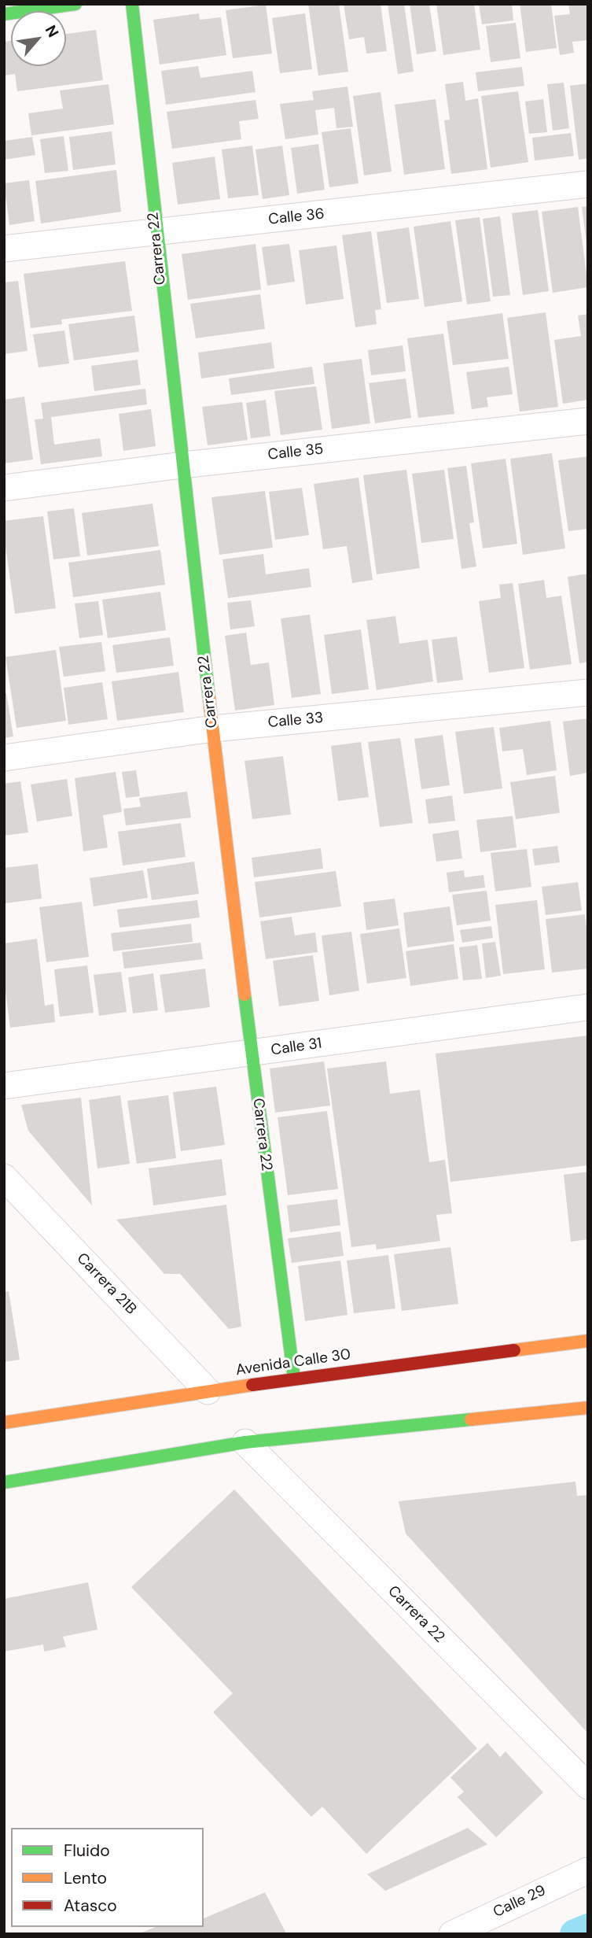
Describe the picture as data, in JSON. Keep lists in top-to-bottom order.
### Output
{
  "streets": {
    "main road": ["Carrera 22", "Avenida Calle 30"],
    "street": [
      "Calle 36",
      "Calle 35",
      "Calle 33",
      "Calle 31",
      "Carrera 21B",
      "Calle 29"
    ]
  },
  "crossings": [
    ["Calle 36", "Carrera 22"],
    ["Carrera 22", "Calle 35"],
    ["Carrera 22", "Calle 33"],
    ["Carrera 22", "Calle 31"],
    ["Carrera 22", "Avenida Calle 30"],
    ["Carrera 21B", "Avenida Calle 30"]
  ],
  "legend": ["Fluido", "Lento", "Atasco"],
  "north": "top right"
}
